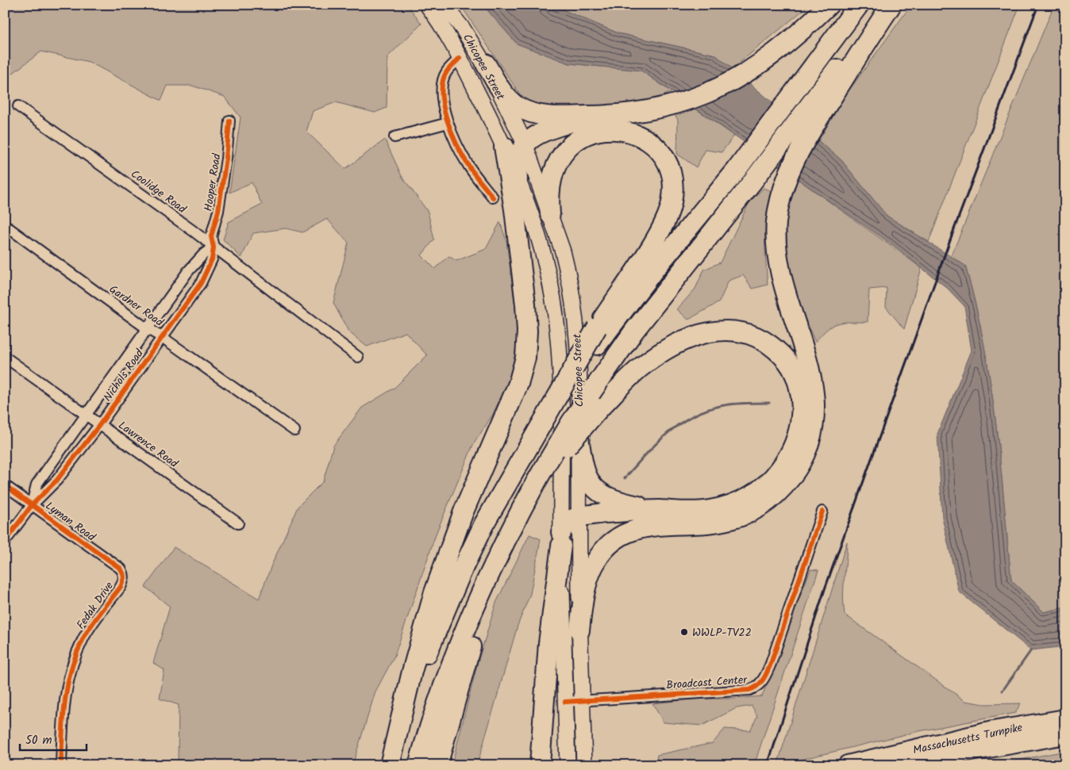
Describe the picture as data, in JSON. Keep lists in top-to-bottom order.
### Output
{
  "streets": {
    "highway": ["Massachusetts Turnpike"],
    "main road": ["Chicopee Street"],
    "street": [
      "Hooper Road",
      "Coolidge Road",
      "Gardner Road",
      "Nichols Road",
      "Lawrence Road",
      "Lyman Road",
      "Fedak Drive",
      "Broadcast Center"
    ]
  },
  "crossings": [
    ["Chicopee Street", "Broadcast Center"],
    ["Hooper Road", "Coolidge Road"],
    ["Hooper Road", "Nichols Road"],
    ["Coolidge Road", "Nichols Road"],
    ["Gardner Road", "Nichols Road"],
    ["Nichols Road", "Lawrence Road"],
    ["Nichols Road", "Lyman Road"],
    ["Lyman Road", "Fedak Drive"]
  ],
  "places": ["WWLP-TV22"],
  "scale_bar": "50 m"
}
